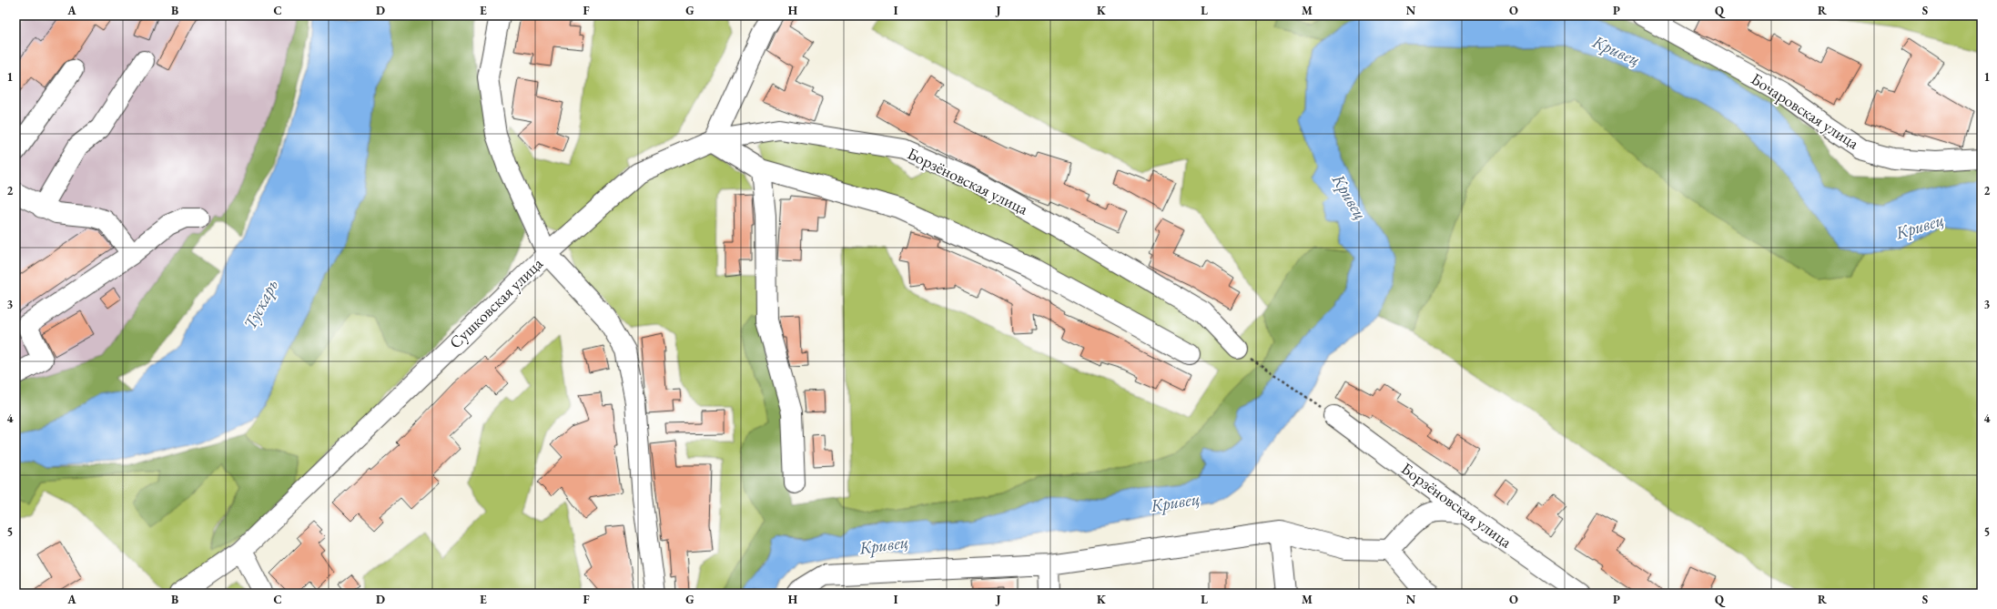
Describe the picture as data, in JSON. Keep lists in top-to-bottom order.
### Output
{
  "streets": {
    "street": ["Бочаровская улица", "Борзёновская улица", "Сушковская улица"]
  },
  "crossings": [
    ["Борзёновская улица", "Сушковская улица"]
  ],
  "water": ["Кривец", "Тускарь"],
  "grid": {
    "columns": [
      "A",
      "B",
      "C",
      "D",
      "E",
      "F",
      "G",
      "H",
      "I",
      "J",
      "K",
      "L",
      "M",
      "N",
      "O",
      "P",
      "Q",
      "R",
      "S"
    ],
    "rows": [
      "1",
      "2",
      "3",
      "4",
      "5"
    ]
  }
}
